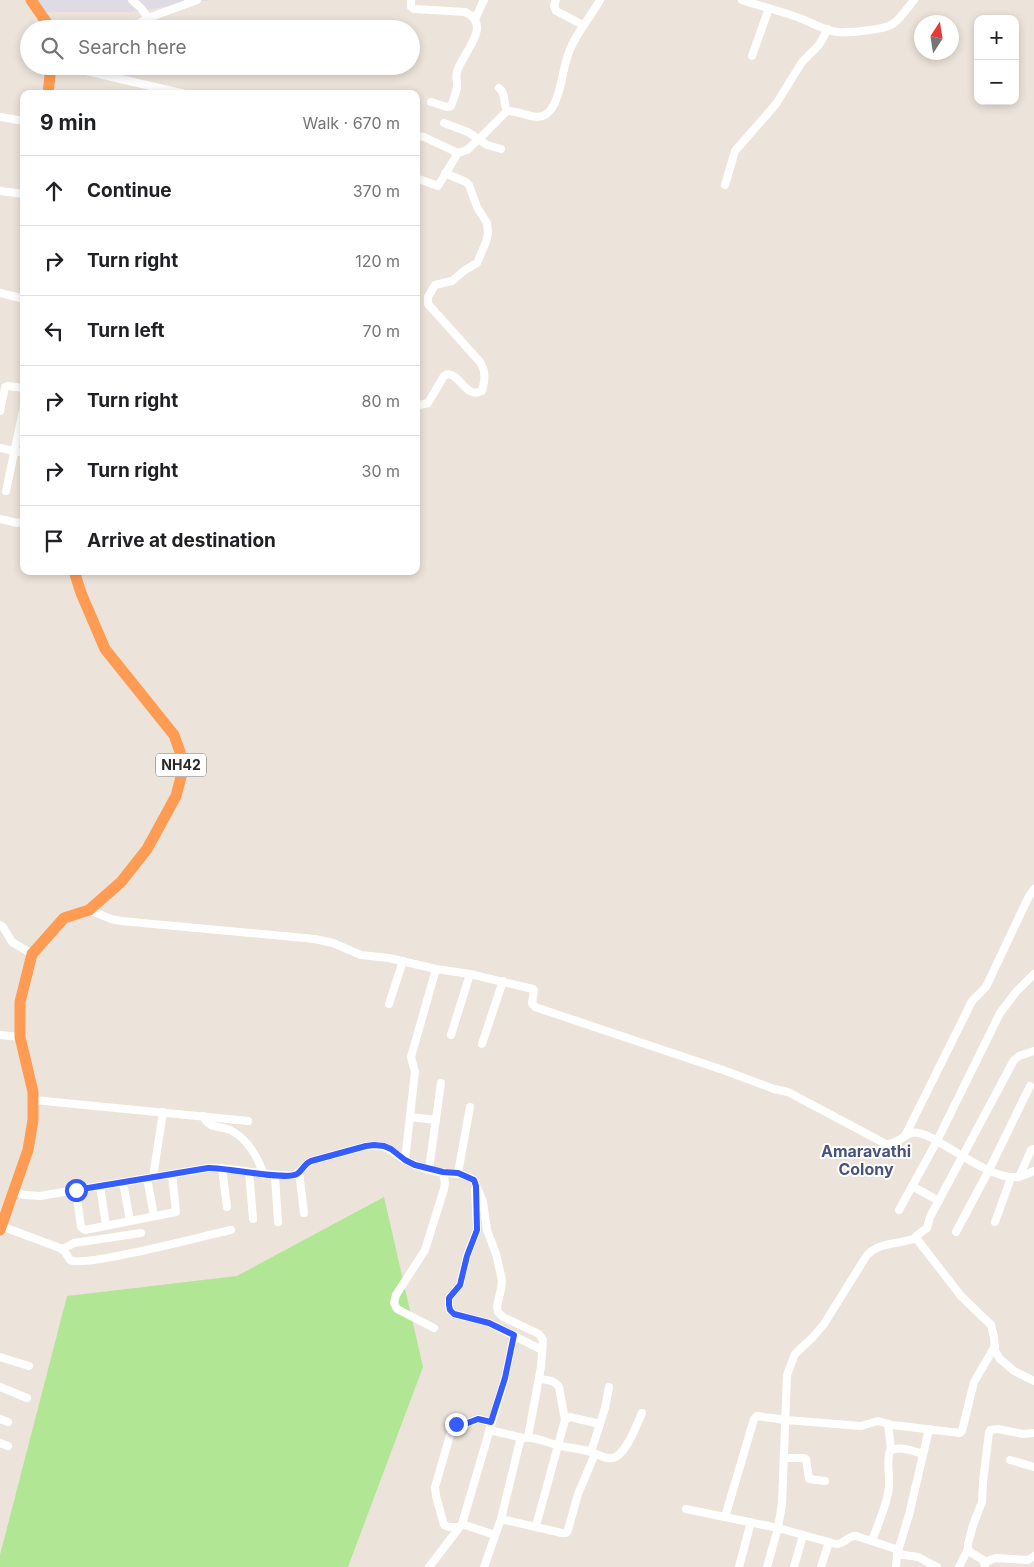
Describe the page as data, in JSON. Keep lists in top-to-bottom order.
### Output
{
  "streets": {
    "highway": ["NH42"]
  },
  "districts": ["Amaravathi Colony"],
  "north": "top",
  "page": {
    "map_buttons": ["+", "−"],
    "search": "Search here",
    "heading": ["9 min", "Walk · 670 m"],
    "list": [
      ["Continue", "370 m"],
      ["Turn right", "120 m"],
      ["Turn left", "70 m"],
      ["Turn right", "80 m"],
      ["Turn right", "30 m"],
      "Arrive at destination"
    ]
  }
}
